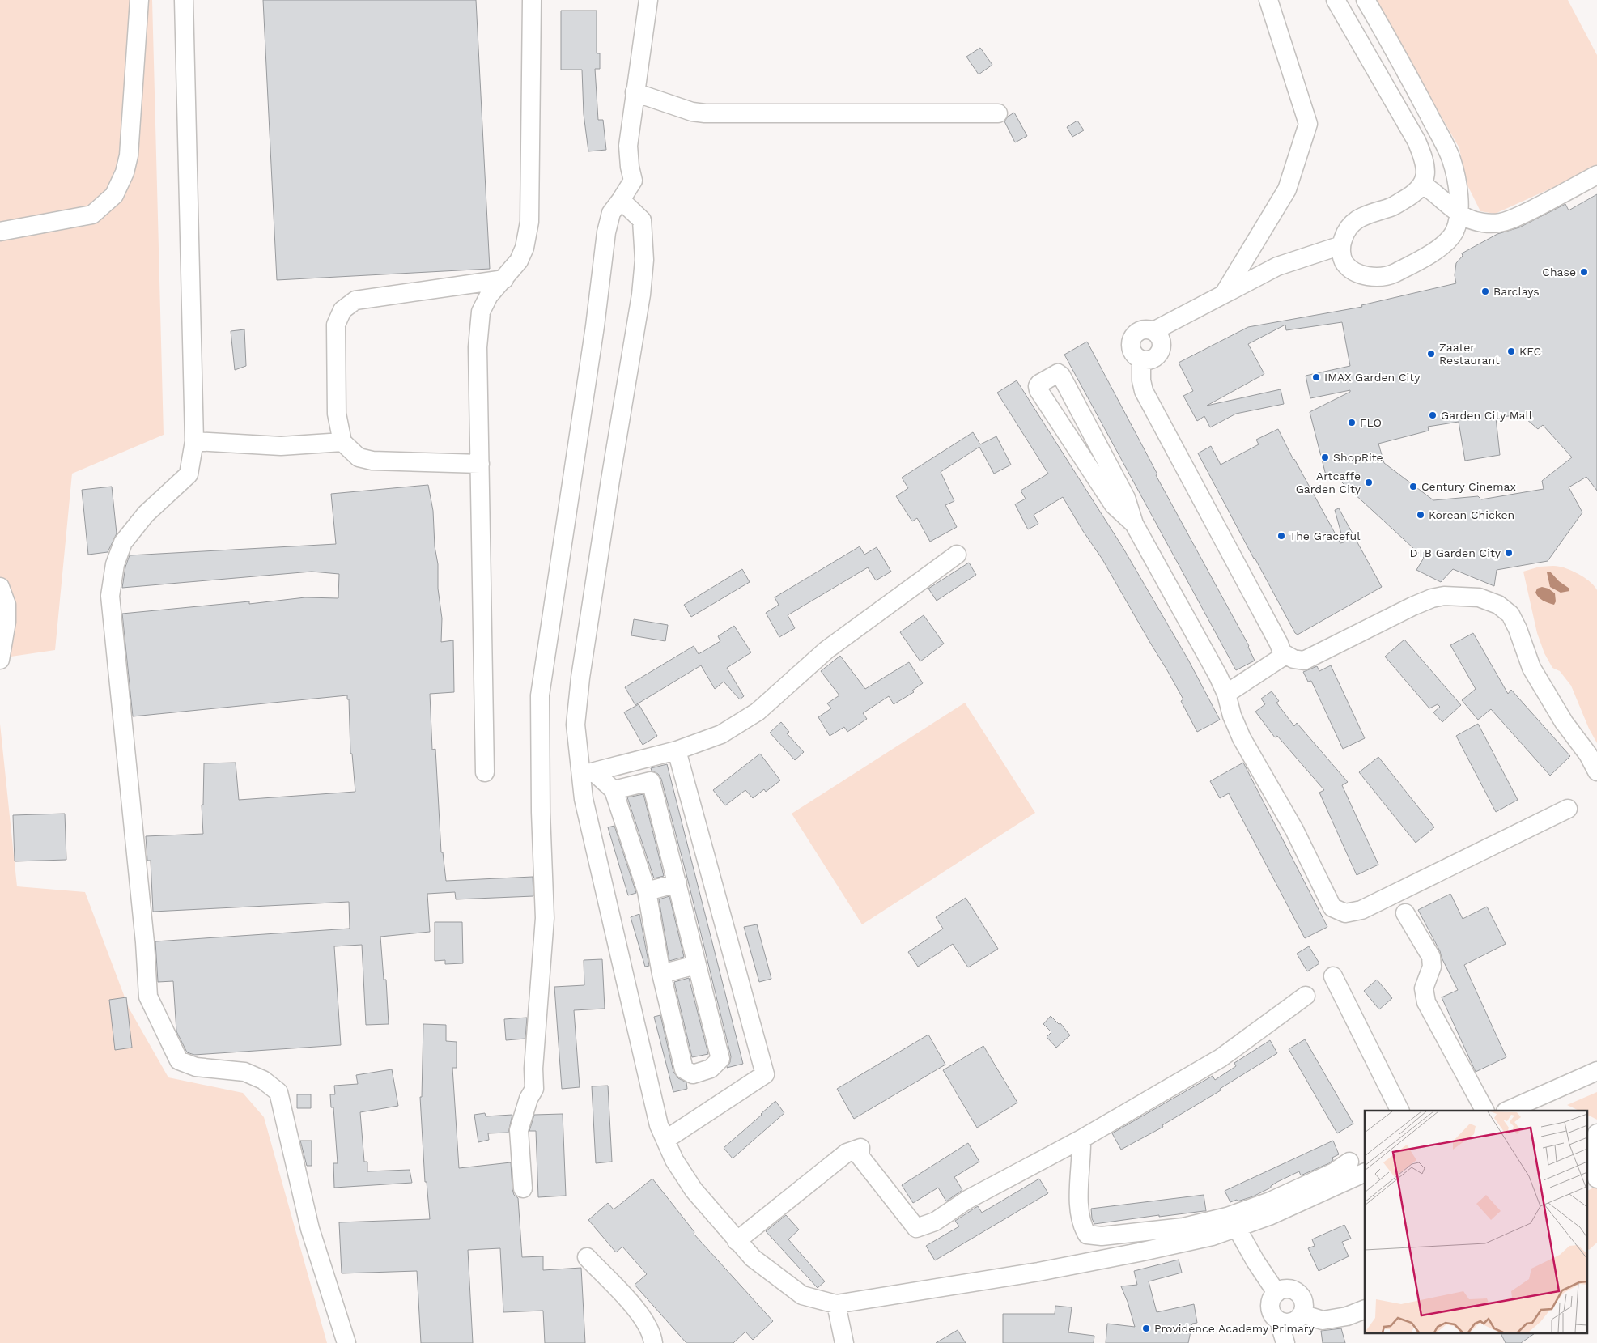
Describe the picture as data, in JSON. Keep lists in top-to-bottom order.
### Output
{
  "places": [
    "Chase",
    "Barclays",
    "KFC",
    "Zaater Restaurant",
    "IMAX Garden City",
    "Garden City Mall",
    "FLO",
    "ShopRite",
    "Artcaffe Garden City",
    "Century Cinemax",
    "Korean Chicken",
    "The Graceful",
    "DTB Garden City",
    "Providence Academy Primary"
  ]
}
